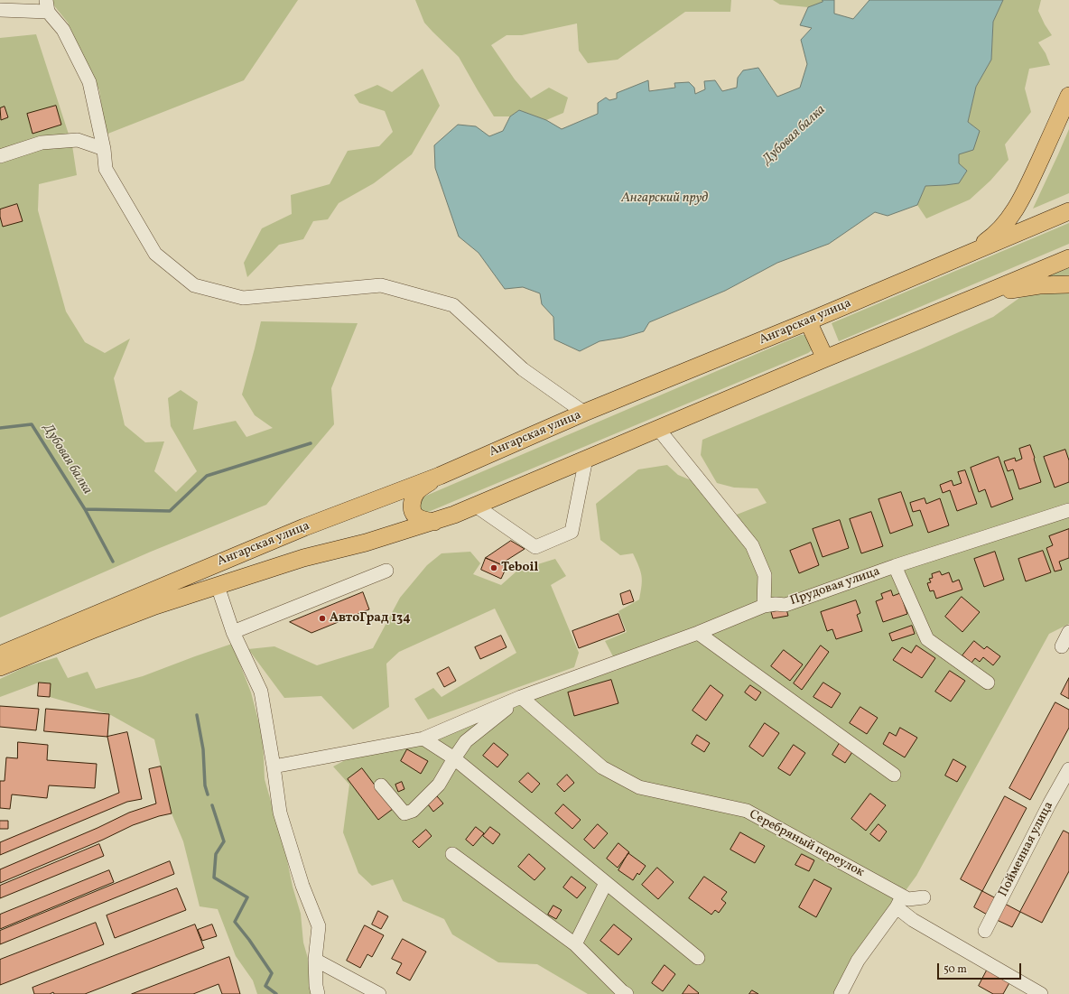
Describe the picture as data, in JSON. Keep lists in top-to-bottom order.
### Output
{
  "streets": {
    "main road": ["Ангарская улица"],
    "street": ["Прудовая улица", "Серебряный переулок", "Пойменная улица"]
  },
  "crossings": [
    ["Прудовая улица", "Серебряный переулок"]
  ],
  "water": ["Дубовая балка", "Ангарский пруд"],
  "places": ["Teboil", "АвтоГрад 134"],
  "scale_bar": "50 m"
}
